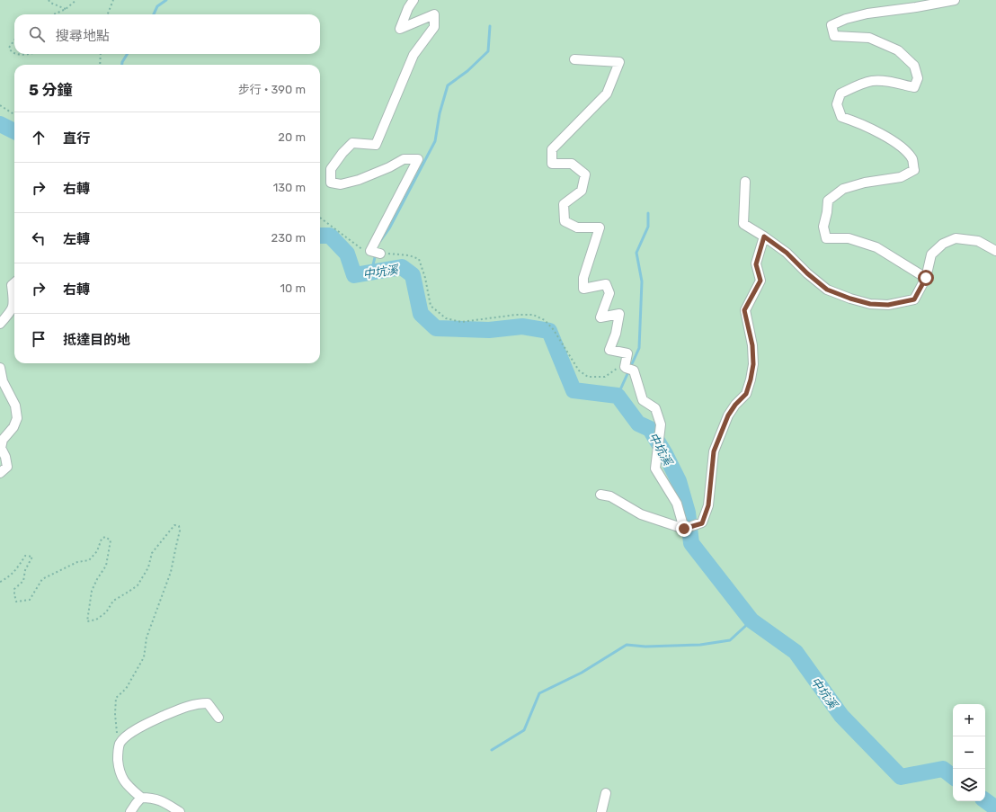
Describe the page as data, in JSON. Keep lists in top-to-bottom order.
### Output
{
  "water": ["中坑溪"],
  "page": {
    "search": "搜尋地點",
    "heading": ["5 分鐘", "步行 · 390 m"],
    "list": [
      ["直行", "20 m"],
      ["右轉", "130 m"],
      ["左轉", "230 m"],
      ["右轉", "10 m"],
      "抵達目的地"
    ],
    "map_buttons": ["+", "−"]
  }
}
